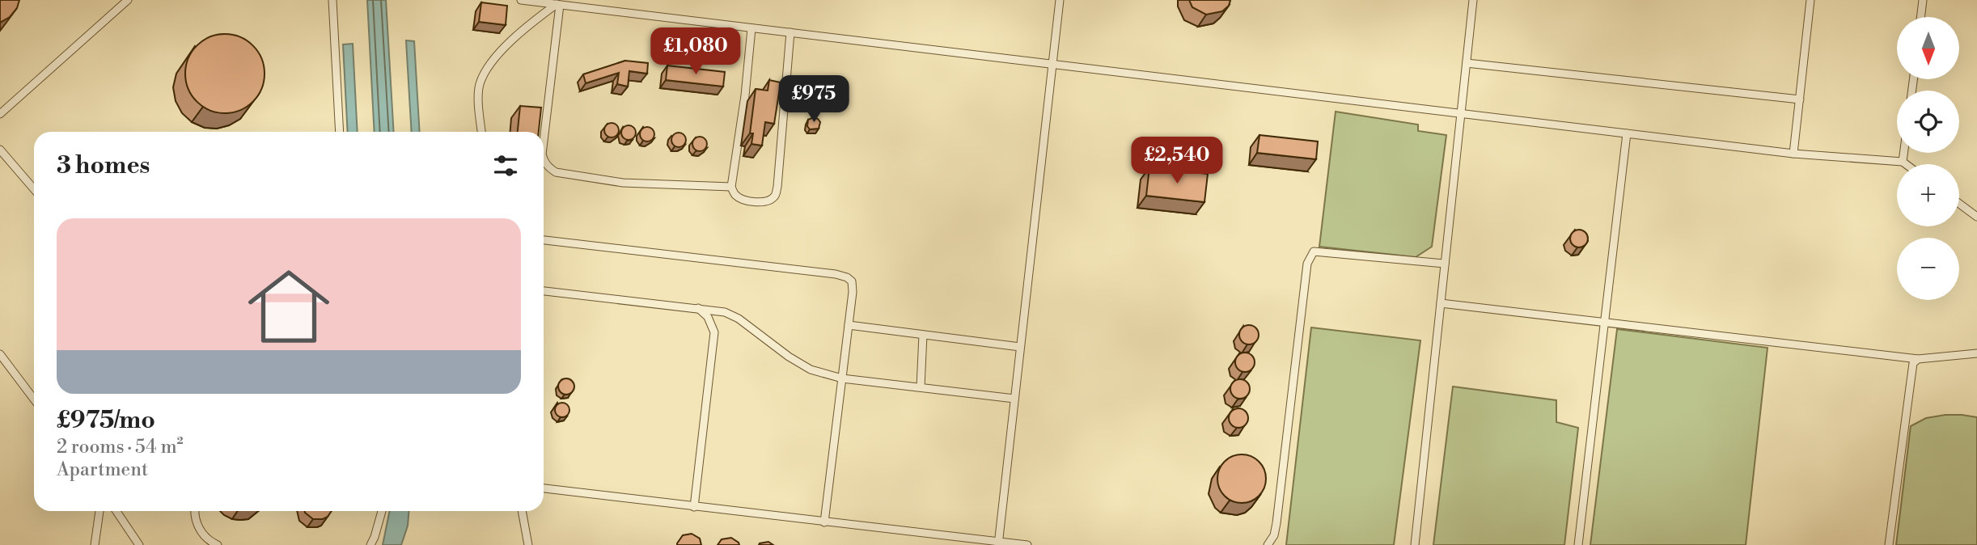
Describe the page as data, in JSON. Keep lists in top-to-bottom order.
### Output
{
  "north": "bottom",
  "page": {
    "map_buttons": ["+", "−"],
    "price": ["£1,080", "£975", "£2,540"],
    "heading": "3 homes",
    "list": [
      {
        "name": "£975/mo",
        "note": "2 rooms · 54 m² · Apartment"
      }
    ]
  }
}
